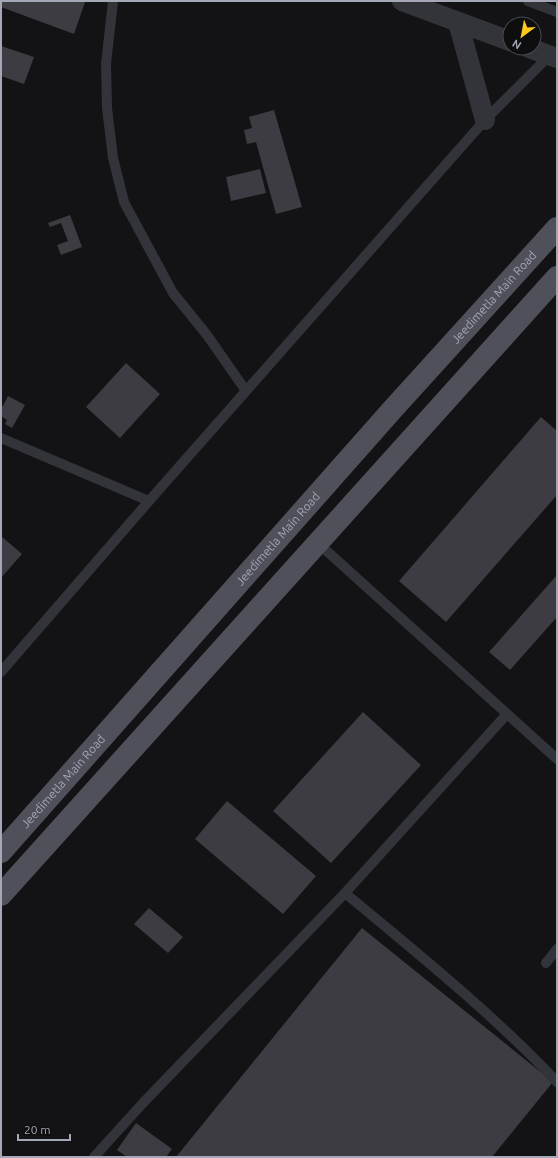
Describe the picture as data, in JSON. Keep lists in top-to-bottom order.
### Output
{
  "streets": {
    "main road": ["Jeedimetla Main Road"]
  },
  "scale_bar": "20 m",
  "north": "bottom left"
}
